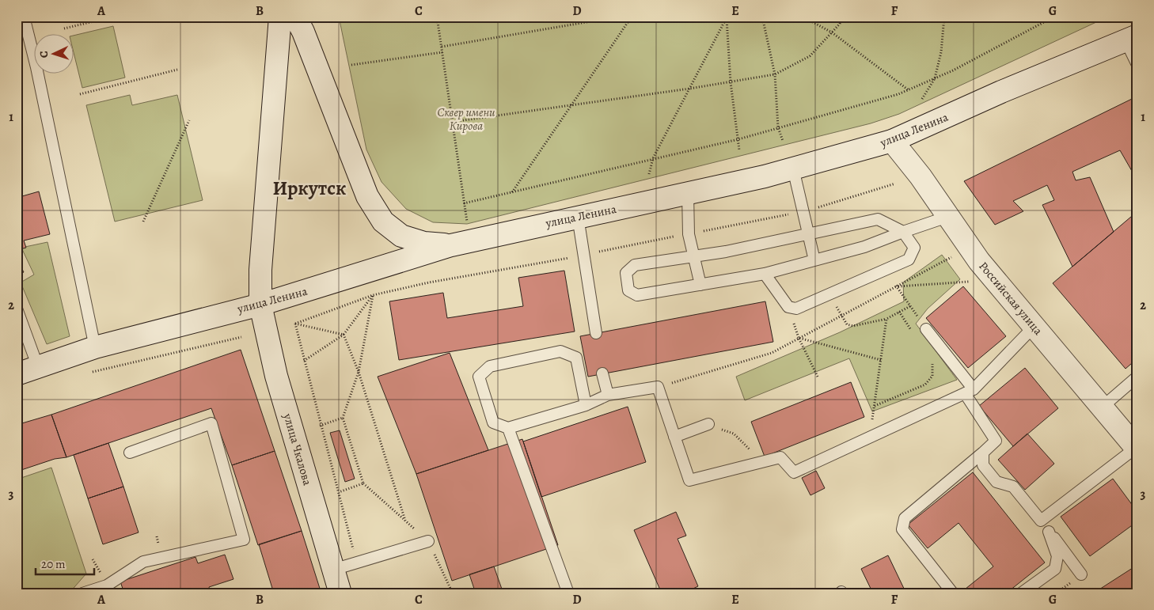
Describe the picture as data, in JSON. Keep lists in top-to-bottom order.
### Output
{
  "streets": {
    "main road": ["улица Ленина", "Российская улица", "улица Чкалова"]
  },
  "crossings": [
    ["улица Ленина", "Российская улица"],
    ["улица Ленина", "улица Чкалова"]
  ],
  "districts": ["Иркутск"],
  "parks": ["Сквер имени Кирова"],
  "scale_bar": "20 m",
  "north": "left",
  "grid": {
    "columns": [
      "A",
      "B",
      "C",
      "D",
      "E",
      "F",
      "G"
    ],
    "rows": ["1", "2", "3"]
  }
}
